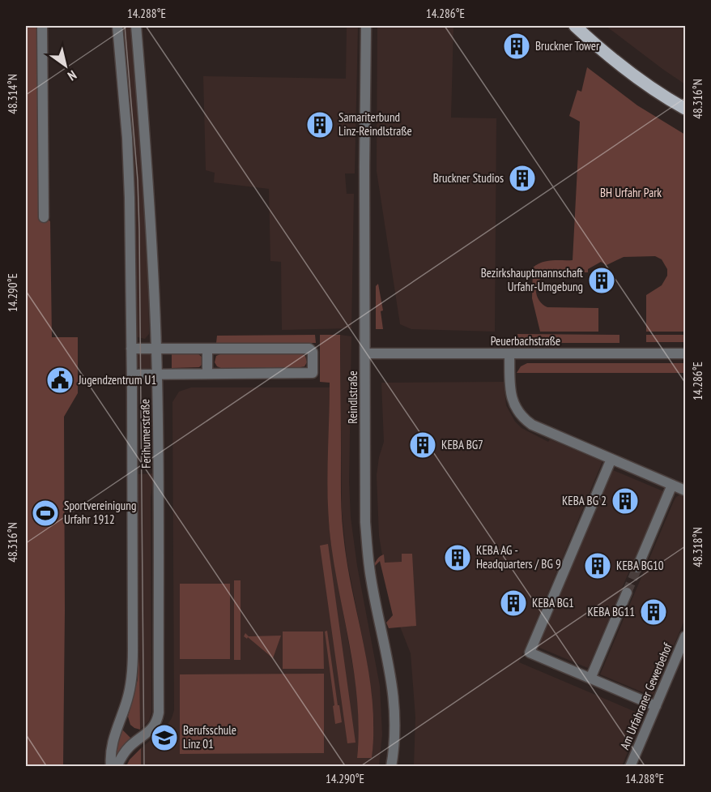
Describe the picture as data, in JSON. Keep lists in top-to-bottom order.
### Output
{
  "streets": {
    "street": [
      "Peuerbachstraße",
      "Reindlstraße",
      "Ferihumerstraße",
      "Am Urfahraner Gewerbehof"
    ]
  },
  "crossings": [
    ["Peuerbachstraße", "Reindlstraße"]
  ],
  "parks": ["BH Urfahr Park"],
  "places": {
    "building": [
      "Bruckner Tower",
      "Samariterbund Linz-Reindlstraße",
      "Bruckner Studios",
      "Bezirkshauptmannschaft Urfahr-Umgebung",
      "KEBA BG7",
      "KEBA BG 2",
      "KEBA AG - Headquarters / BG 9",
      "KEBA BG10",
      "KEBA BG1",
      "KEBA BG11"
    ],
    "public building": ["Jugendzentrum U1"],
    "sports": ["Sportvereinigung Urfahr 1912"],
    "school or university": ["Berufsschule Linz 01"]
  },
  "north": "bottom right",
  "coordinates": [
    "14.288°E",
    "14.286°E",
    "48.314°N",
    "48.316°N",
    "14.290°E",
    "48.318°N"
  ]
}
